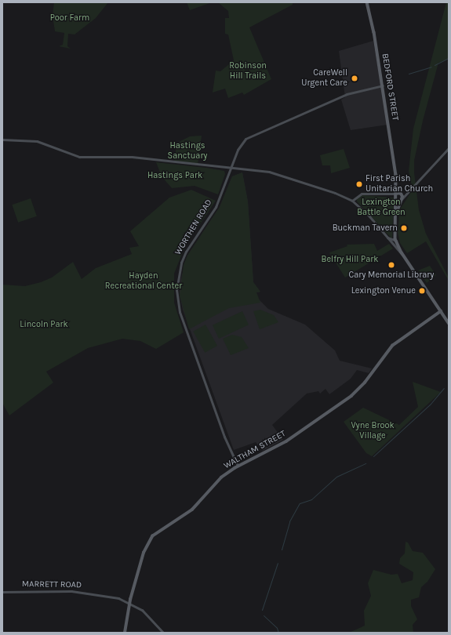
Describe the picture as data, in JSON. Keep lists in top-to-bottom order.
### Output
{
  "streets": {
    "main road": [
      "BEDFORD STREET",
      "WORTHEN ROAD",
      "WALTHAM STREET",
      "MARRETT ROAD"
    ]
  },
  "crossings": [
    ["BEDFORD STREET", "WORTHEN ROAD"],
    ["WORTHEN ROAD", "WALTHAM STREET"],
    ["WALTHAM STREET", "MARRETT ROAD"]
  ],
  "parks": [
    "Poor Farm",
    "Robinson Hill Trails",
    "Hastings Sanctuary",
    "Hastings Park",
    "Lexington Battle Green",
    "Belfry Hill Park",
    "Hayden Recreational Center",
    "Lincoln Park",
    "Vyne Brook Village"
  ],
  "places": [
    "CareWell Urgent Care",
    "First Parish Unitarian Church",
    "Buckman Tavern",
    "Cary Memorial Library",
    "Lexington Venue"
  ]
}
